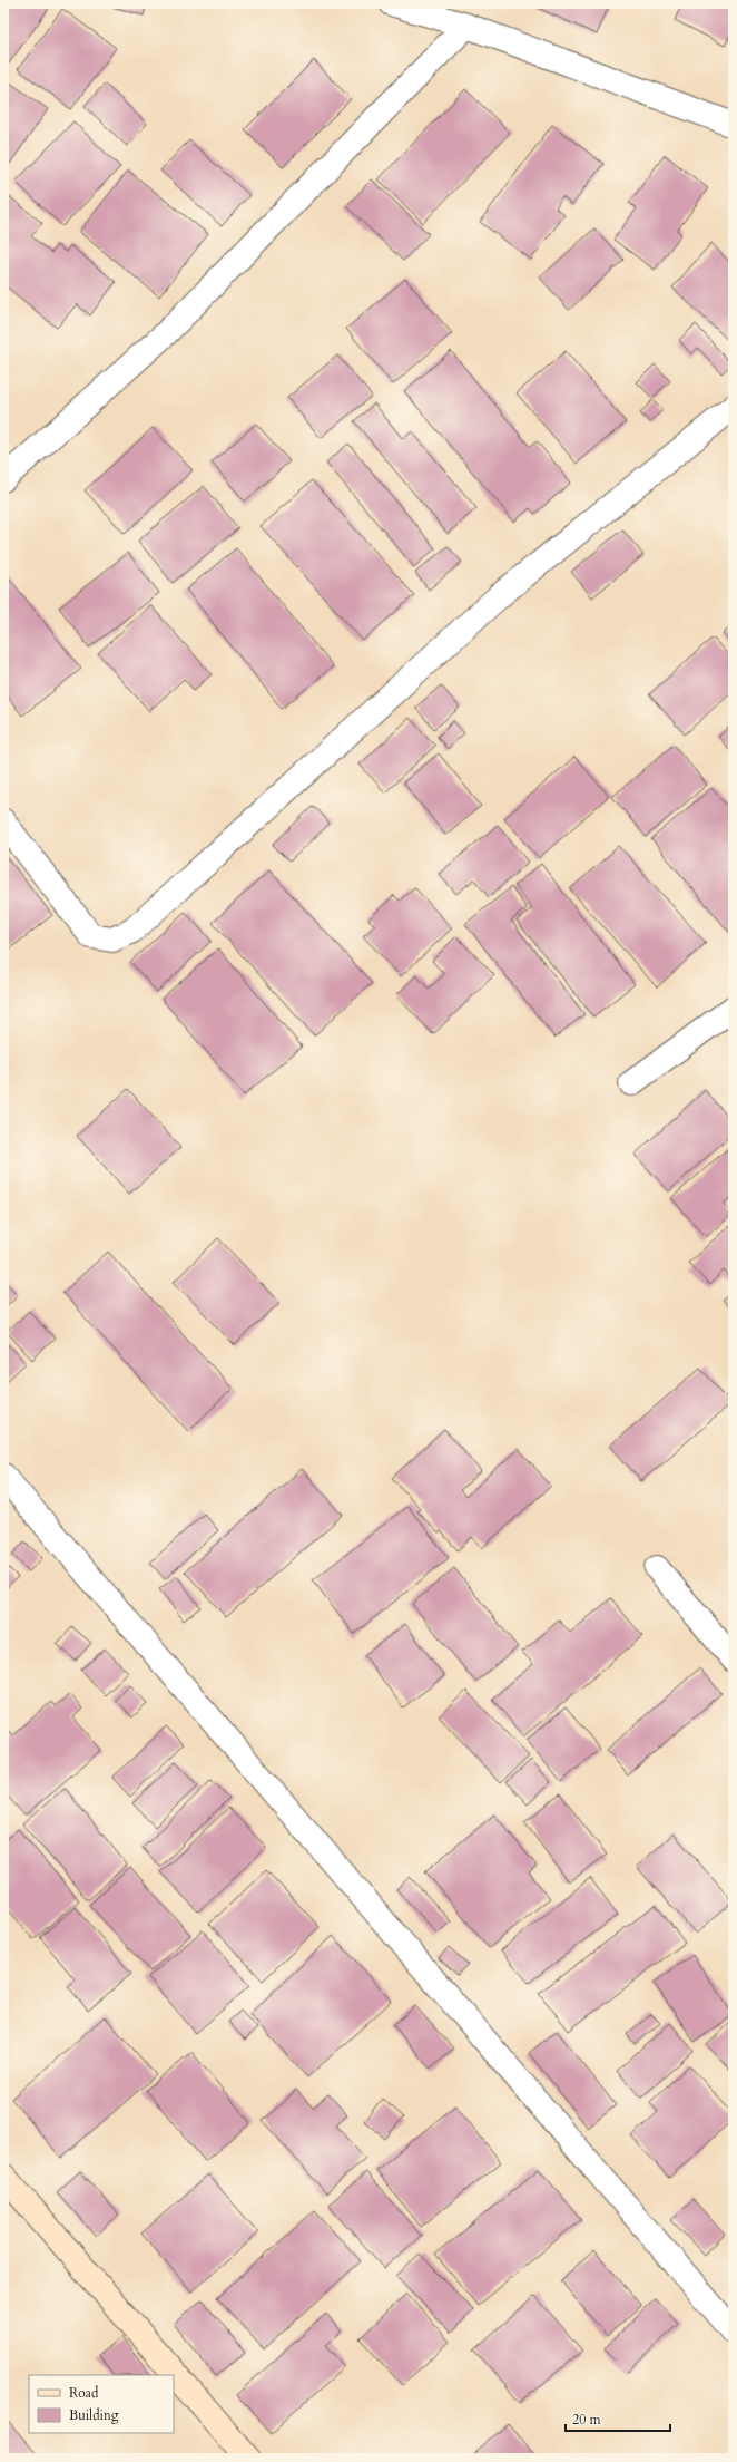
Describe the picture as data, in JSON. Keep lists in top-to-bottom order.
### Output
{
  "legend": ["Road", "Building"],
  "scale_bar": "20 m"
}
